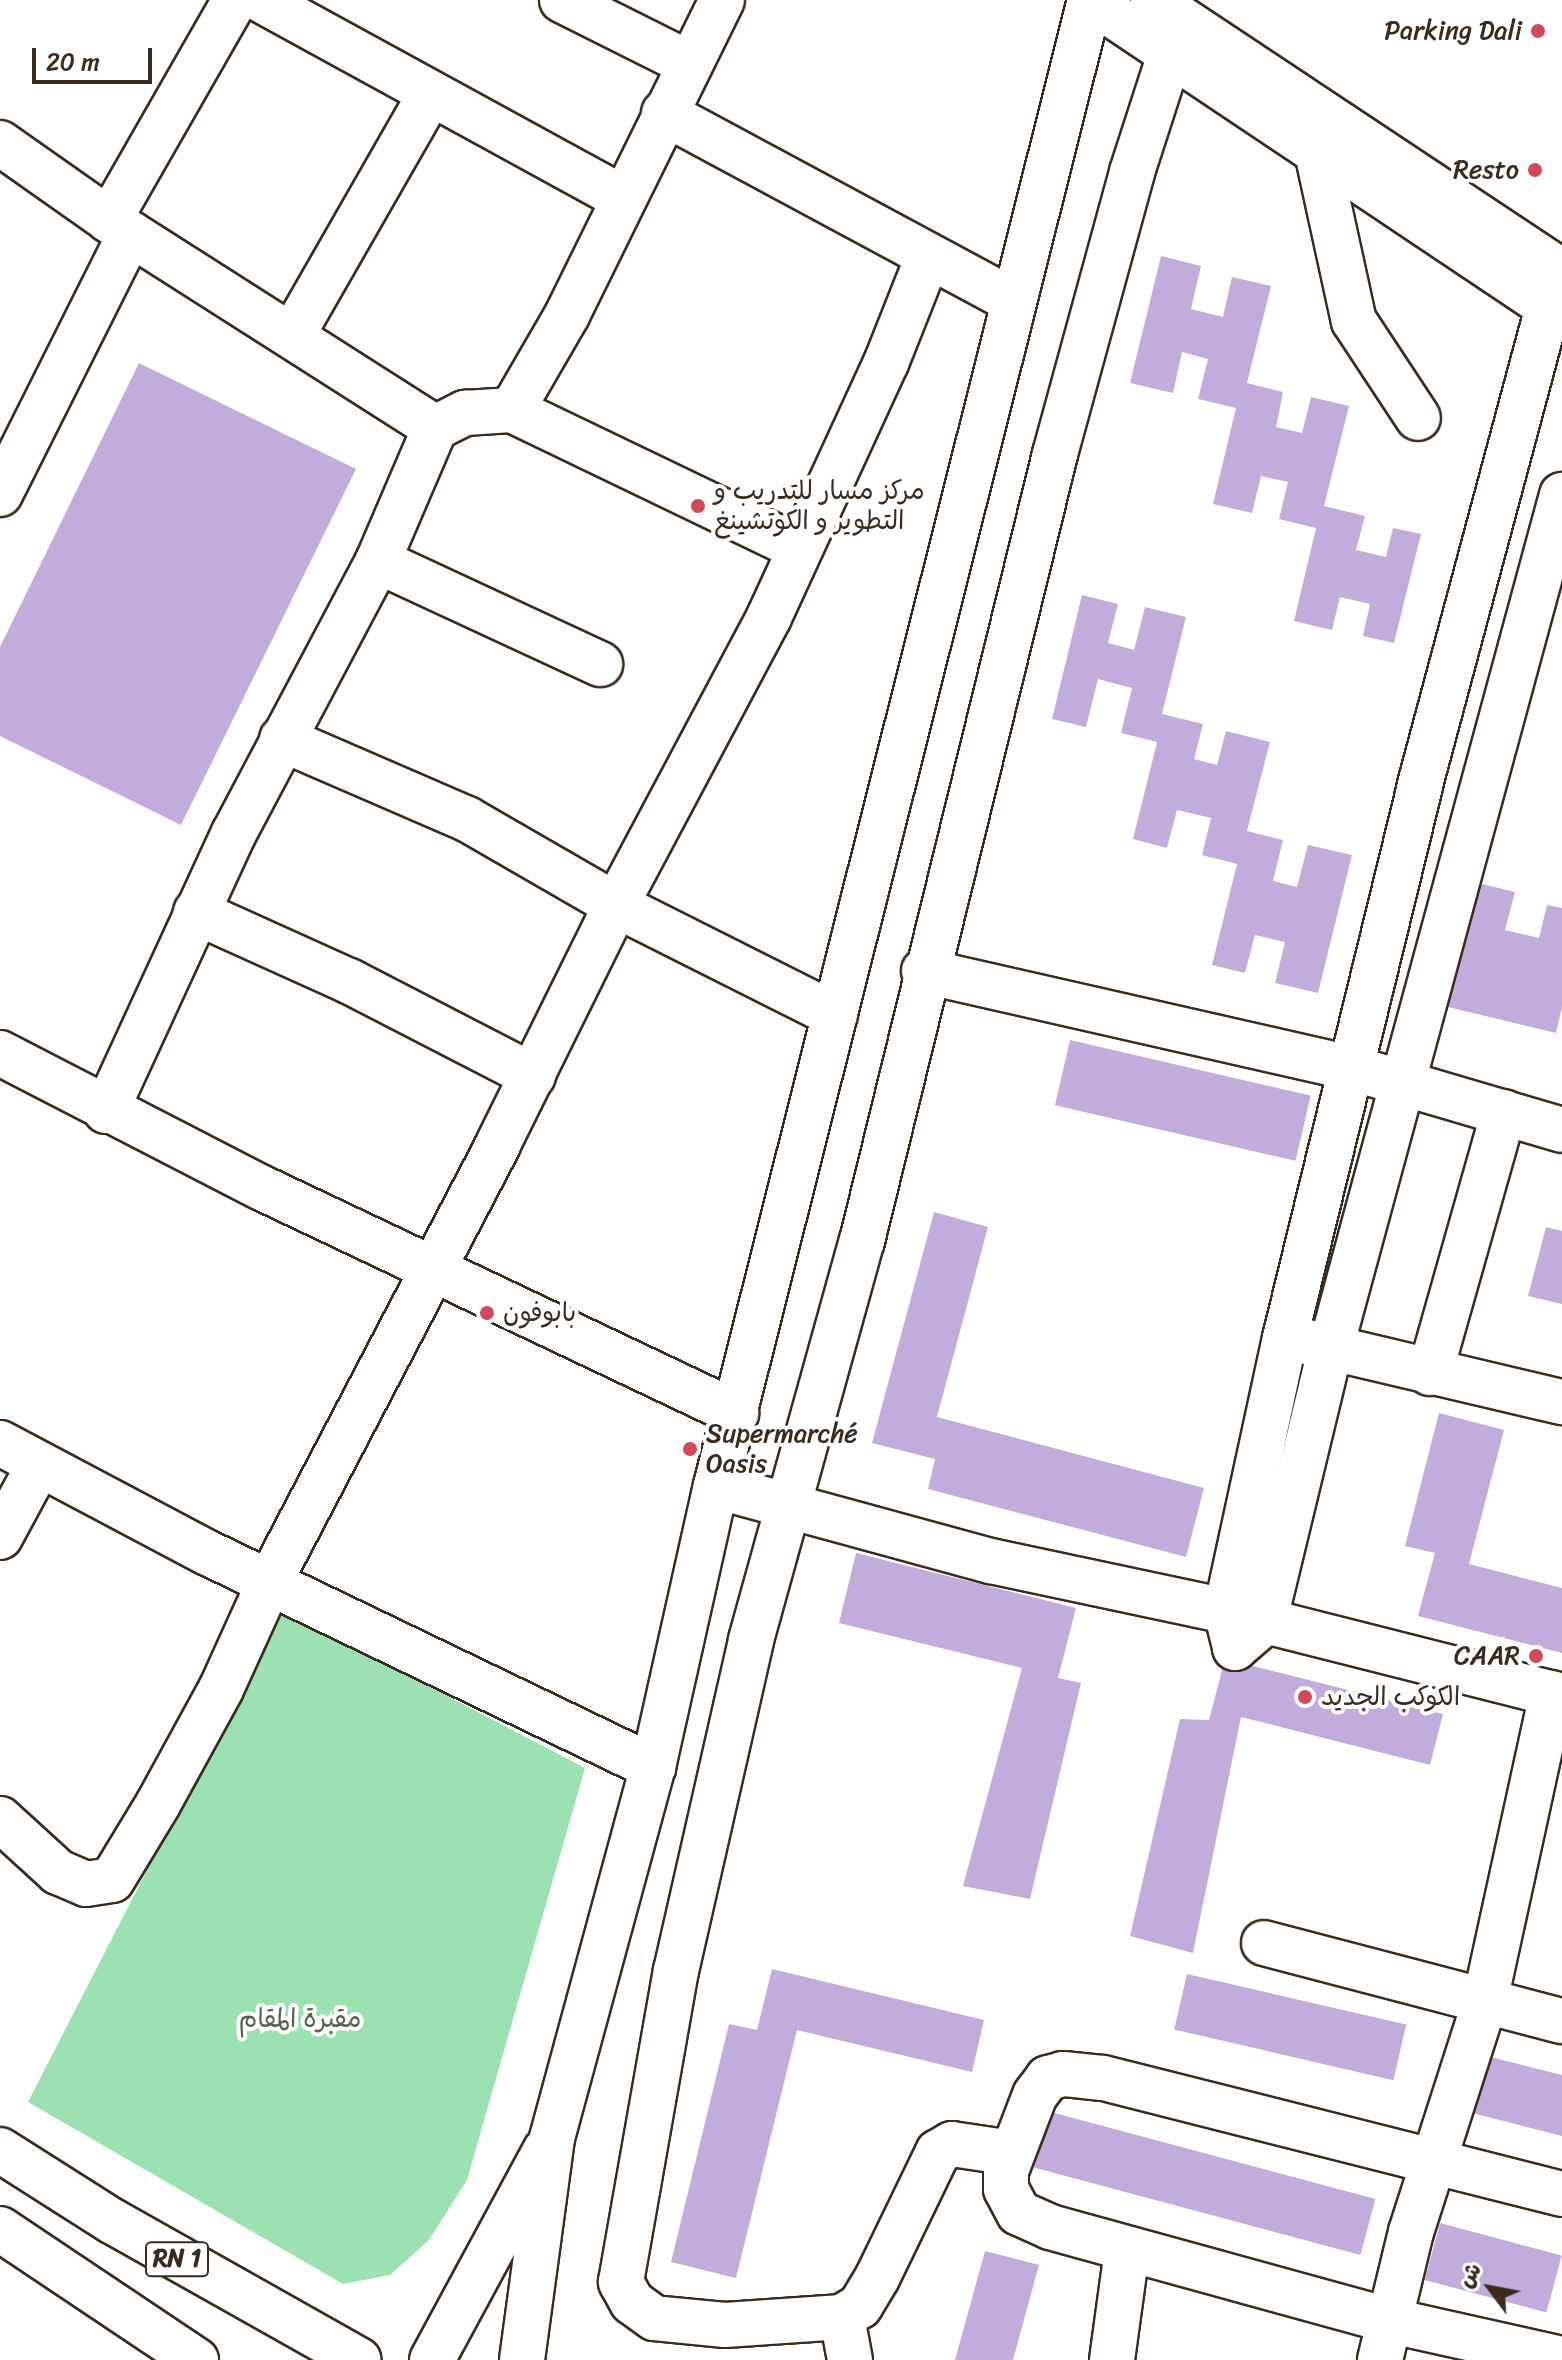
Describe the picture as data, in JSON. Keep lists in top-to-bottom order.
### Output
{
  "streets": {
    "main road": ["RN 1"]
  },
  "parks": ["مقبرة المقام"],
  "places": [
    "Parking Dali",
    "Resto",
    "مركز مسار للتدريب و التطوير و الكوتشينغ",
    "بابوفون",
    "Supermarché Oasis",
    "CAAR",
    "الكوكب الجديد"
  ],
  "scale_bar": "20 m",
  "north": "top left"
}
